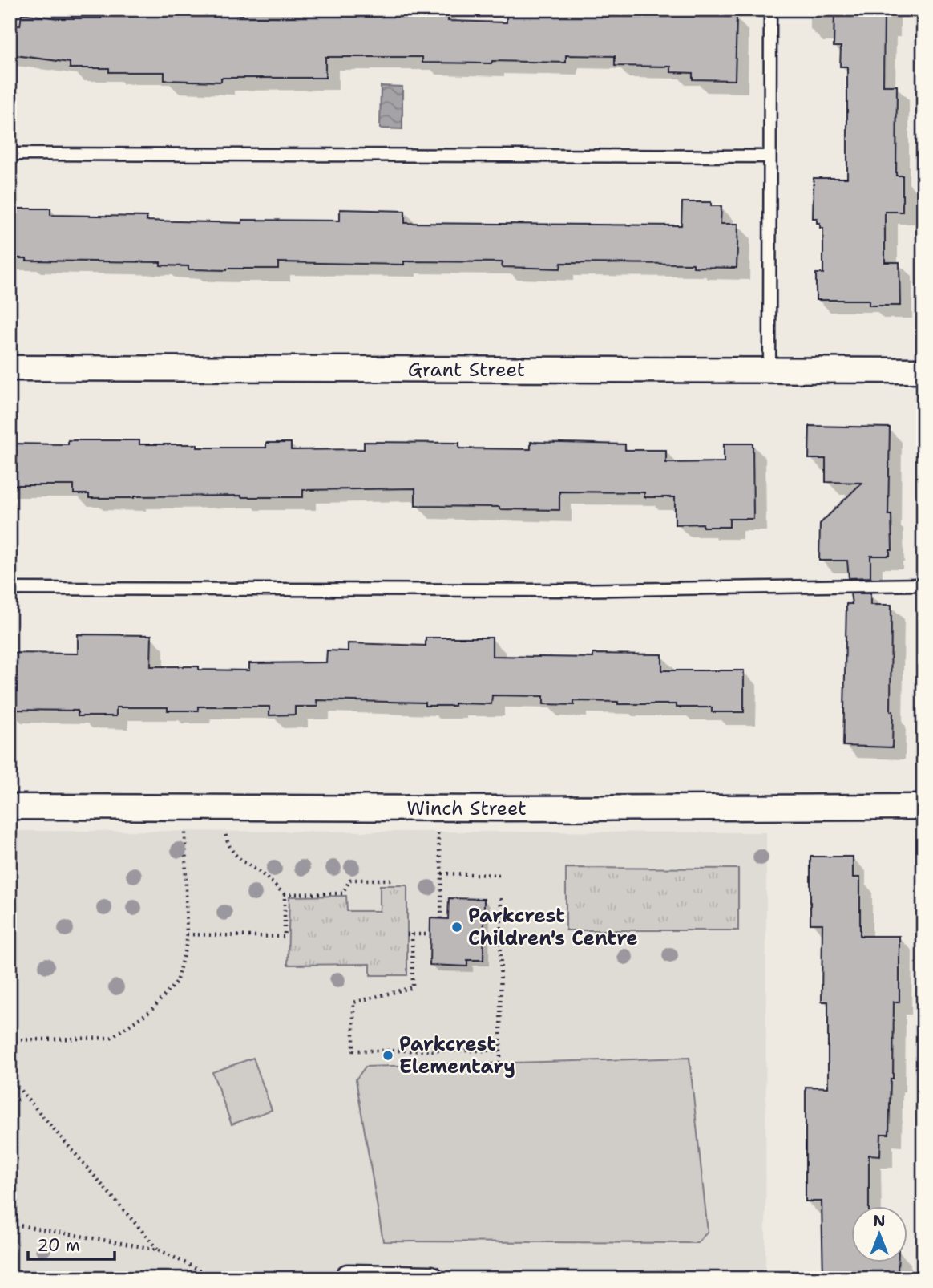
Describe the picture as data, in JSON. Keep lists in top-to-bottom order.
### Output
{
  "streets": {
    "street": ["Grant Street", "Winch Street"]
  },
  "places": ["Parkcrest Children's Centre", "Parkcrest Elementary"],
  "scale_bar": "20 m",
  "north": "top"
}
